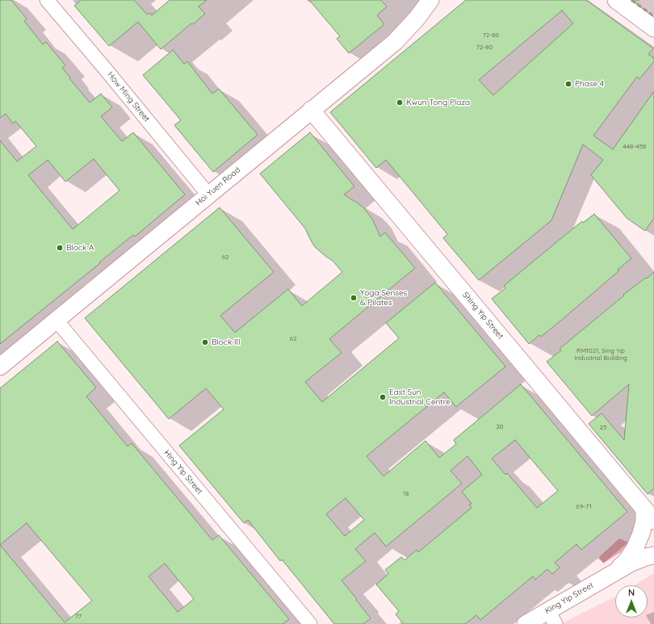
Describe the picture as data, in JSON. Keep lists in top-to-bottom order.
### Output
{
  "streets": {
    "main road": ["Hoi Yuen Road", "Shing Yip Street", "King Yip Street"],
    "street": ["How Ming Street", "Hing Yip Street"]
  },
  "crossings": [
    ["How Ming Street", "Hoi Yuen Road"],
    ["Hoi Yuen Road", "Shing Yip Street"],
    ["Hoi Yuen Road", "Hing Yip Street"],
    ["Shing Yip Street", "King Yip Street"]
  ],
  "places": [
    "Phase 4",
    "Kwun Tong Plaza",
    "Block A",
    "Yoga Senses & Pilates",
    "Block III",
    "East Sun Industrial Centre"
  ],
  "house_numbers": [
    "72-80",
    "72-80",
    "448-458",
    "62",
    "62",
    "RM1021, Sing Yip Industrial Building",
    "20",
    "25",
    "18",
    "69-71",
    "77"
  ],
  "north": "top"
}
